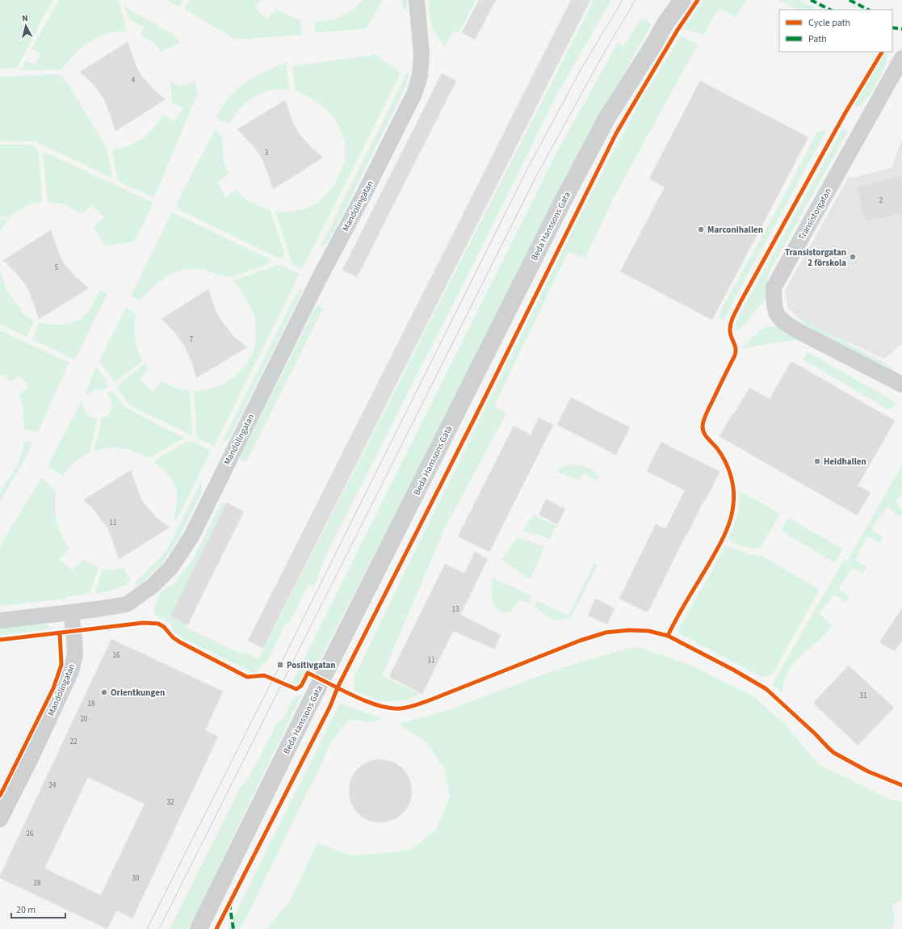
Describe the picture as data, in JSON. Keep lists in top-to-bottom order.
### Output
{
  "streets": {
    "street": ["Mandolingatan", "Transistorgatan", "Beda Hanssons Gata"]
  },
  "places": {
    "other": [
      "Marconihallen",
      "Transistorgatan 2 förskola",
      "Heidhallen",
      "Orientkungen"
    ],
    "transit": ["Positivgatan"]
  },
  "house_numbers": [
    "4",
    "3",
    "2",
    "5",
    "7",
    "11",
    "13",
    "16",
    "11",
    "31",
    "18",
    "20",
    "22",
    "24",
    "32",
    "26",
    "30",
    "28"
  ],
  "legend": ["Cycle path", "Path"],
  "scale_bar": "20 m",
  "north": "top"
}
